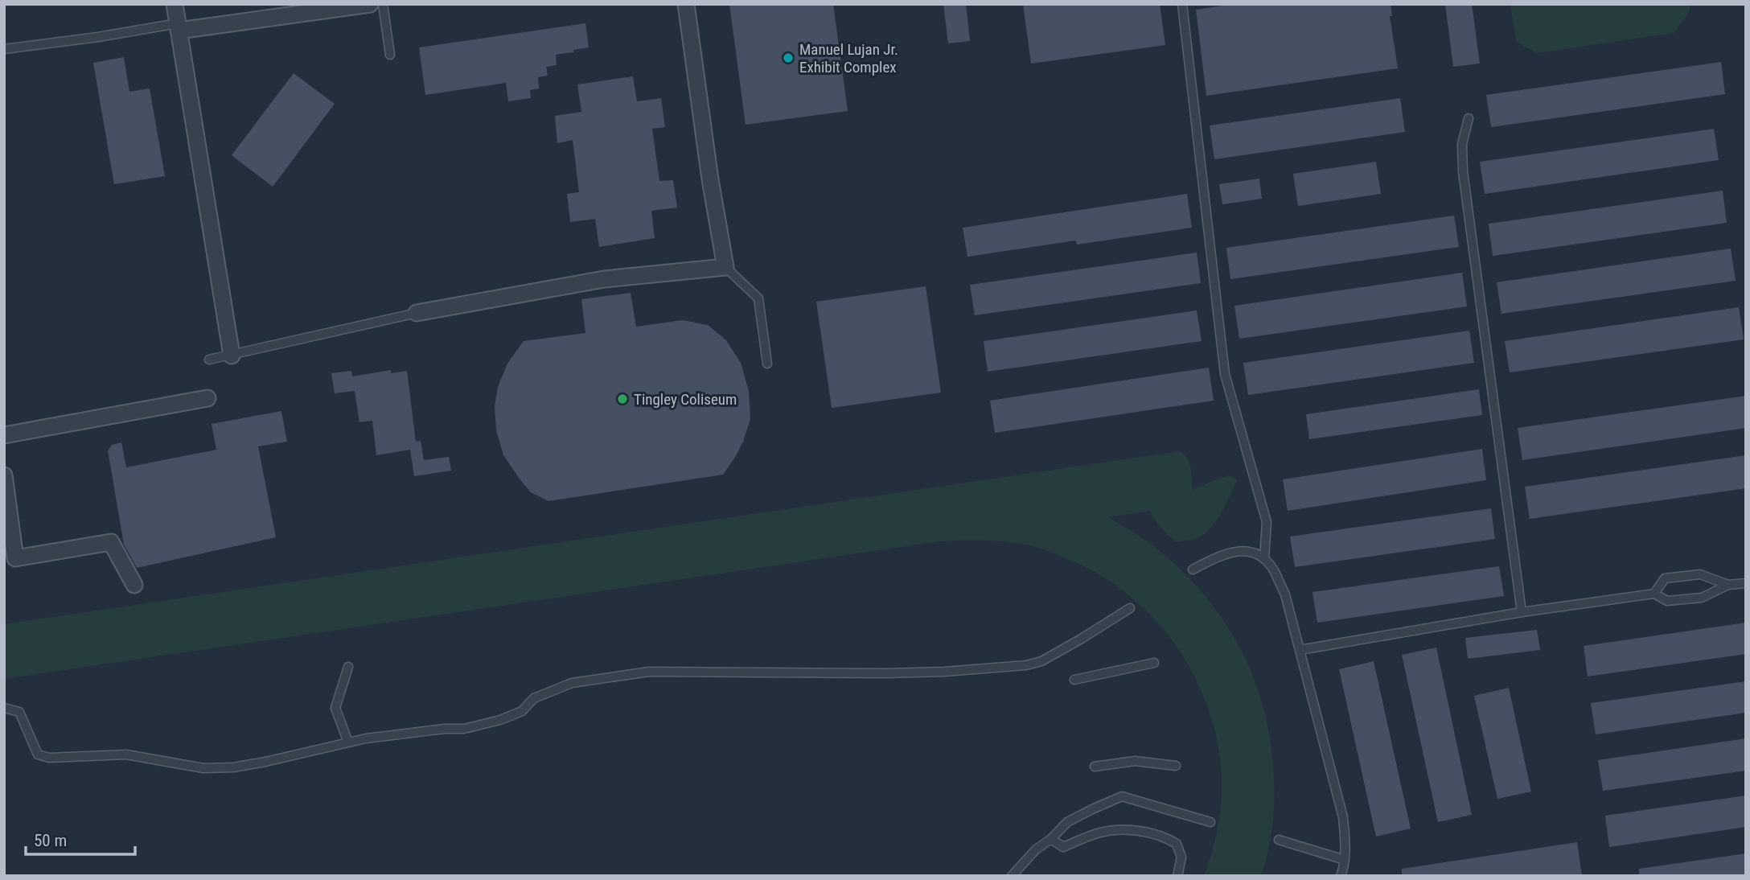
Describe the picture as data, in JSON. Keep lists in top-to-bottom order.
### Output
{
  "places": ["Manuel Lujan Jr. Exhibit Complex", "Tingley Coliseum"],
  "scale_bar": "50 m"
}
